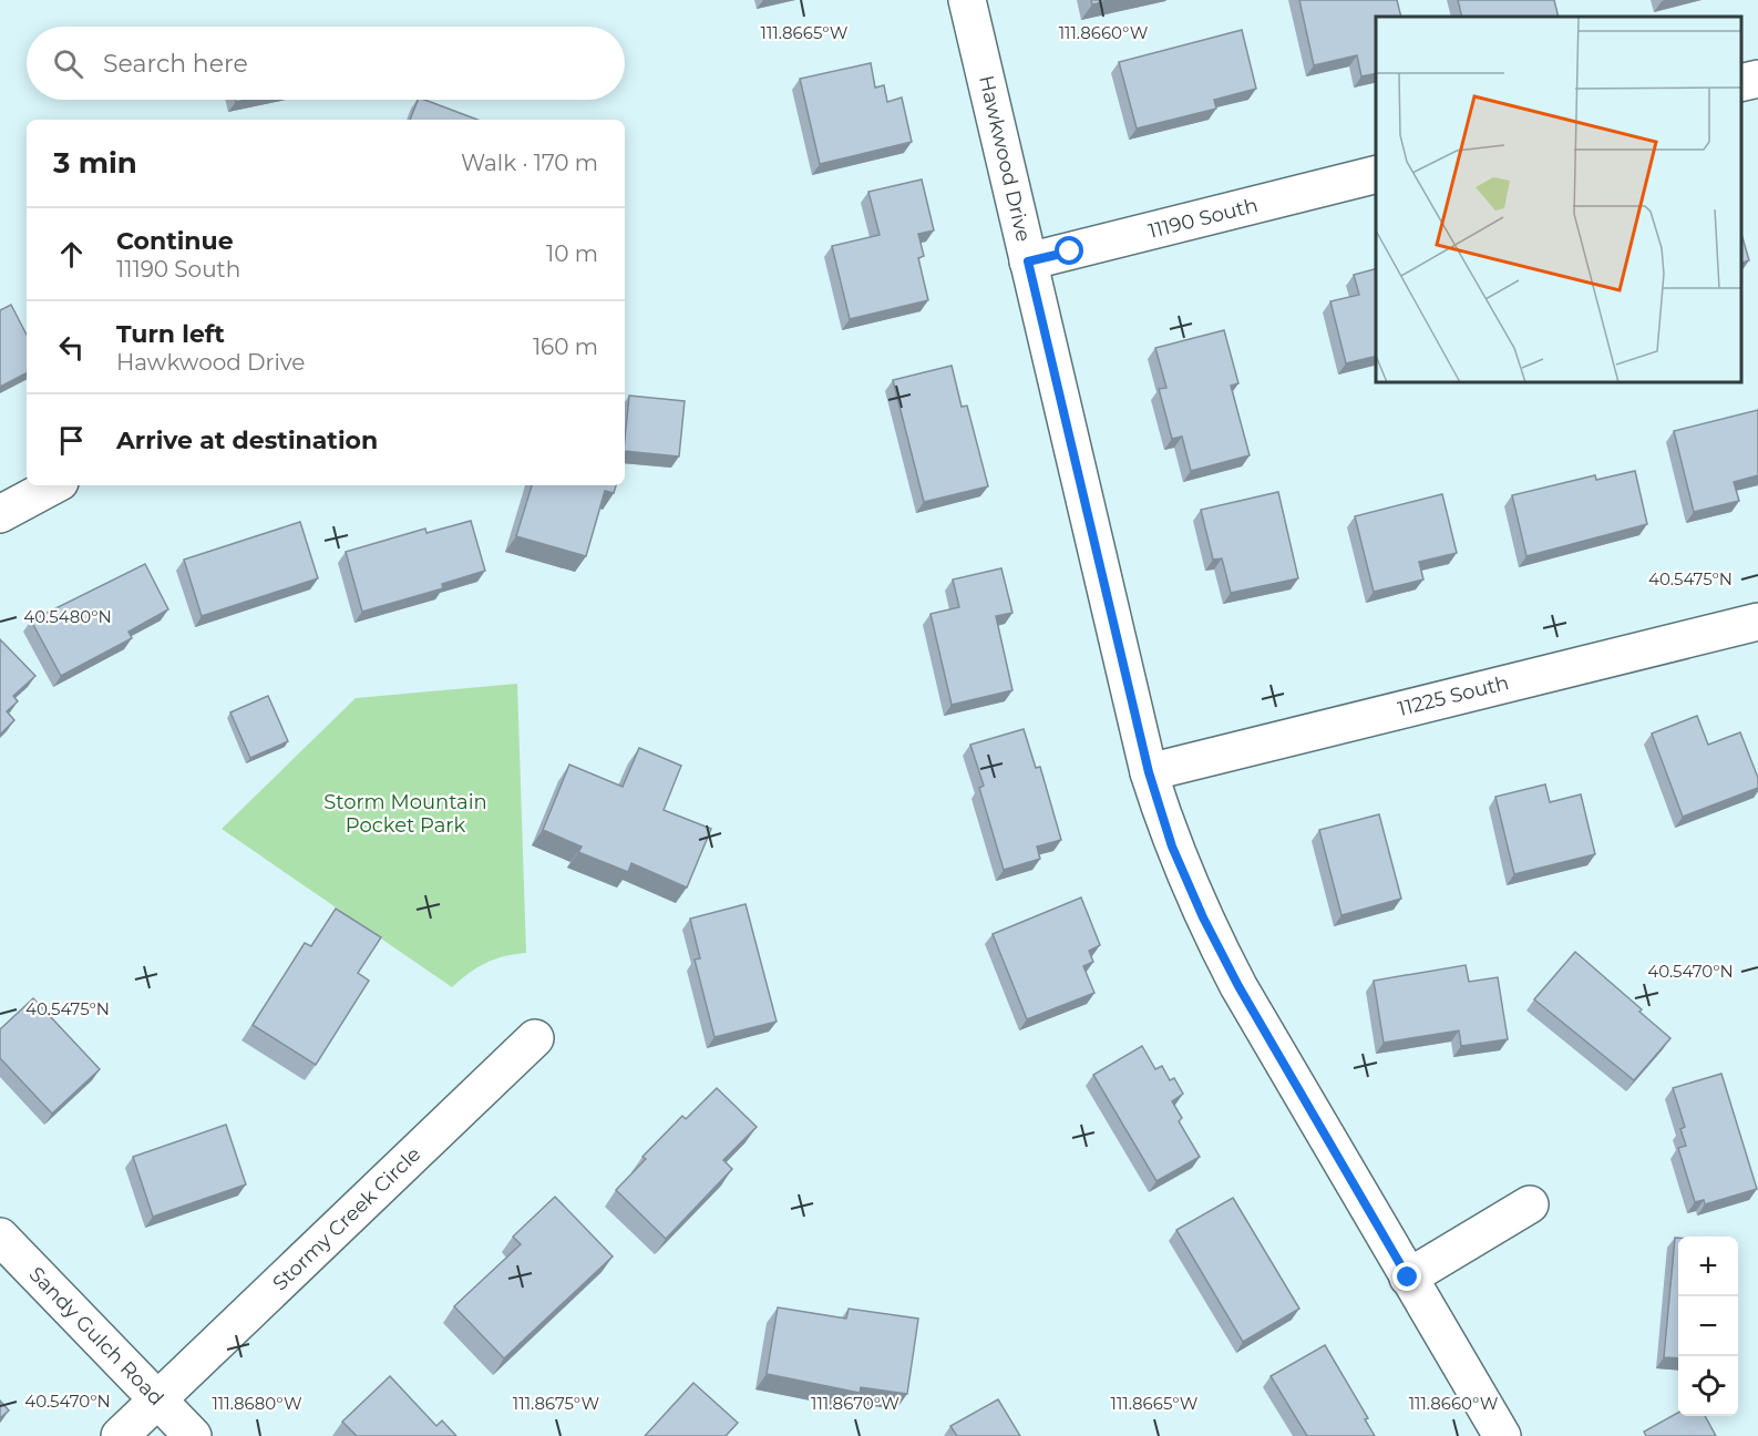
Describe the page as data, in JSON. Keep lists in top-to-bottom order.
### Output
{
  "streets": {
    "street": [
      "Hawkwood Drive",
      "11190 South",
      "11225 South",
      "Stormy Creek Circle",
      "Sandy Gulch Road"
    ]
  },
  "crossings": [
    ["Hawkwood Drive", "11190 South"],
    ["Hawkwood Drive", "11225 South"],
    ["Stormy Creek Circle", "Sandy Gulch Road"]
  ],
  "parks": ["Storm Mountain Pocket Park"],
  "page": {
    "search": "Search here",
    "heading": ["3 min", "Walk · 170 m"],
    "list": [
      ["Continue", "11190 South", "10 m"],
      ["Turn left", "Hawkwood Drive", "160 m"],
      "Arrive at destination"
    ],
    "map_buttons": ["+", "−"]
  },
  "coordinates": [
    "111.8665°W",
    "111.8660°W",
    "40.5475°N",
    "40.5480°N",
    "40.5470°N",
    "111.8680°W",
    "111.8675°W",
    "111.8670°W"
  ]
}
